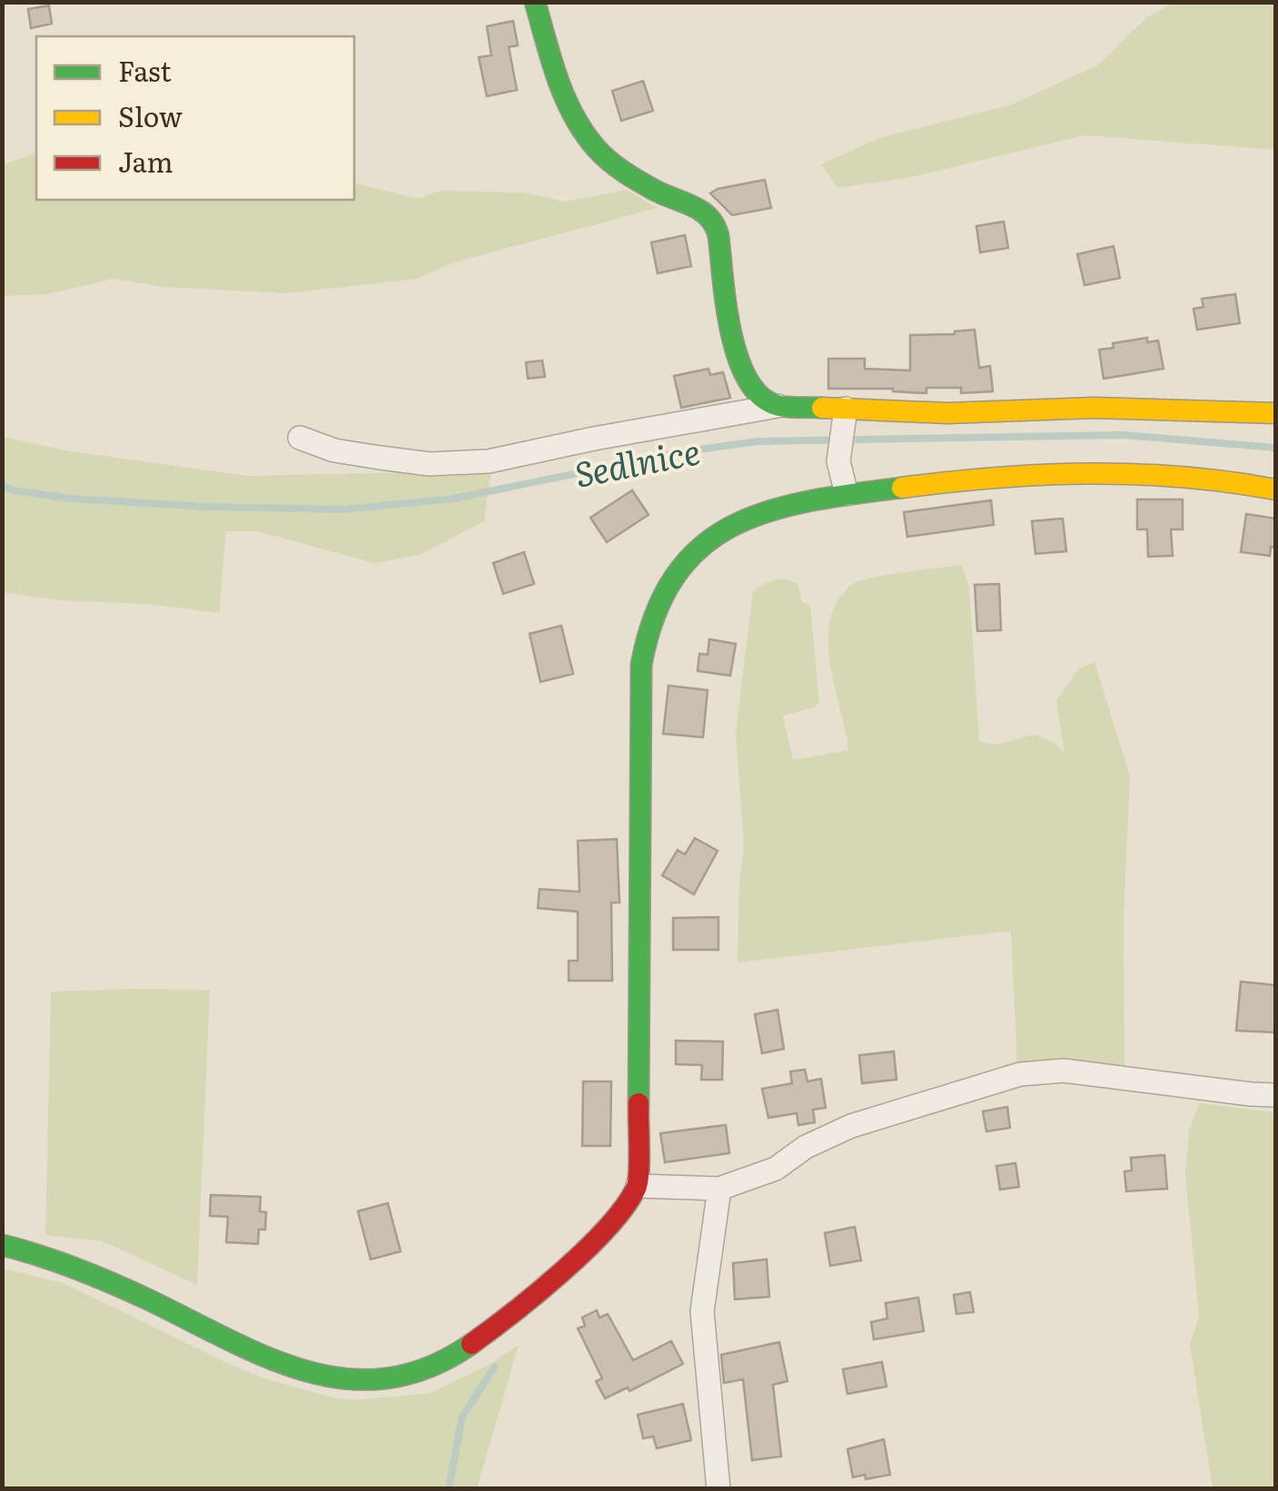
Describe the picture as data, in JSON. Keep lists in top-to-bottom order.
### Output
{
  "water": ["Sedlnice"],
  "legend": ["Fast", "Slow", "Jam"]
}
